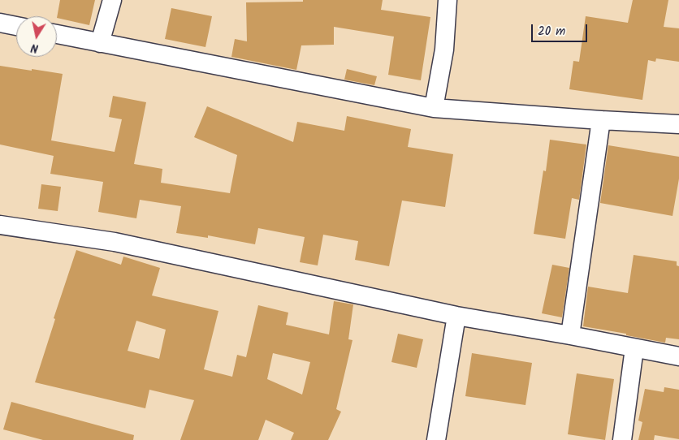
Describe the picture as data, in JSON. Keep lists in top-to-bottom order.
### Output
{
  "scale_bar": "20 m",
  "north": "bottom"
}
